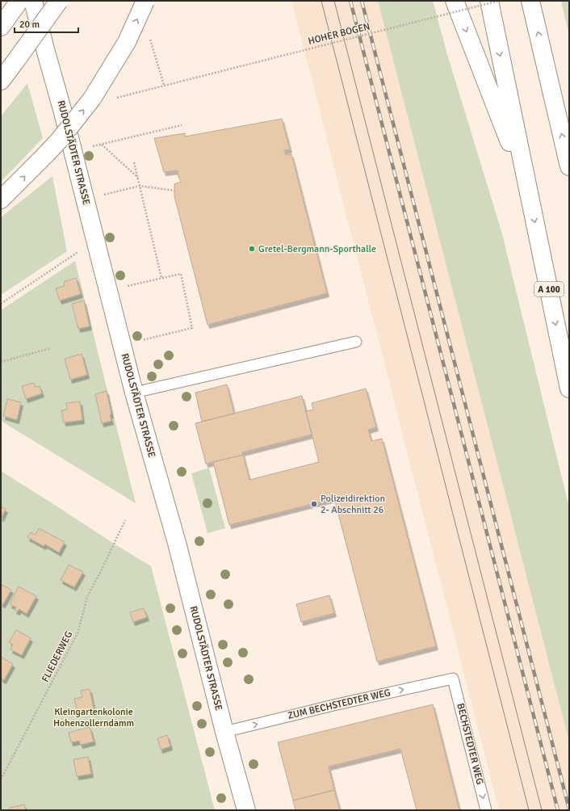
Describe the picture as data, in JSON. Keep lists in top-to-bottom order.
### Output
{
  "streets": {
    "main road": ["RUDOLSTÄDTER STRASSE", "A 100"],
    "lane": ["ZUM BECHSTEDTER WEG", "BECHSTEDTER WEG"],
    "path": ["HOHER BOGEN", "FLIEDERWEG"]
  },
  "crossings": [
    ["RUDOLSTÄDTER STRASSE", "ZUM BECHSTEDTER WEG"],
    ["ZUM BECHSTEDTER WEG", "BECHSTEDTER WEG"]
  ],
  "one_way": ["ZUM BECHSTEDTER WEG", "BECHSTEDTER WEG"],
  "parks": ["Kleingartenkolonie Hohenzollerndamm"],
  "places": ["Gretel-Bergmann-Sporthalle", "Polizeidirektion 2- Abschnitt 26"],
  "scale_bar": "20 m"
}
